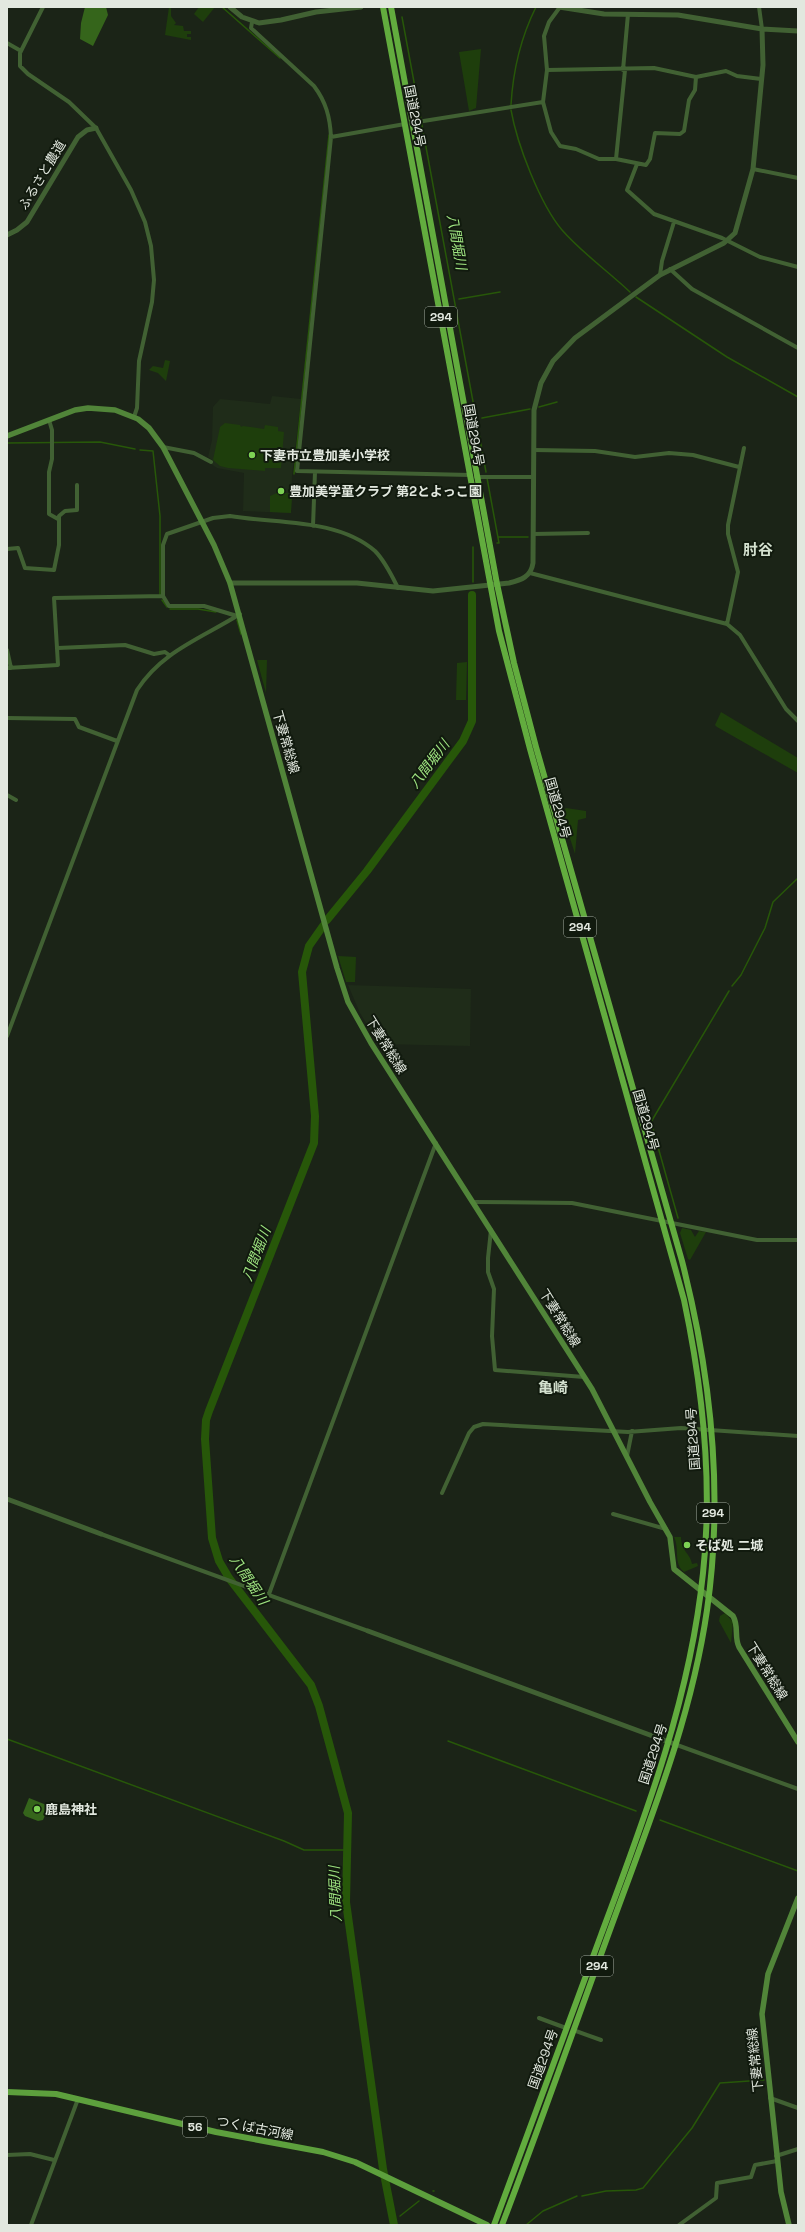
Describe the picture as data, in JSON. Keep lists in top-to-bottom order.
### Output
{
  "streets": {
    "highway": ["国道294号", "294"],
    "main road": ["下妻常総線", "56", "つくば古河線"],
    "street": ["ふるさと農道"]
  },
  "crossings": [
    ["国道294号", "下妻常総線"]
  ],
  "districts": ["肘谷", "亀崎"],
  "water": ["八間堀川"],
  "places": [
    "下妻市立豊加美小学校",
    "豊加美学童クラブ 第2とよっこ園",
    "そば処 二城",
    "鹿島神社"
  ]
}
